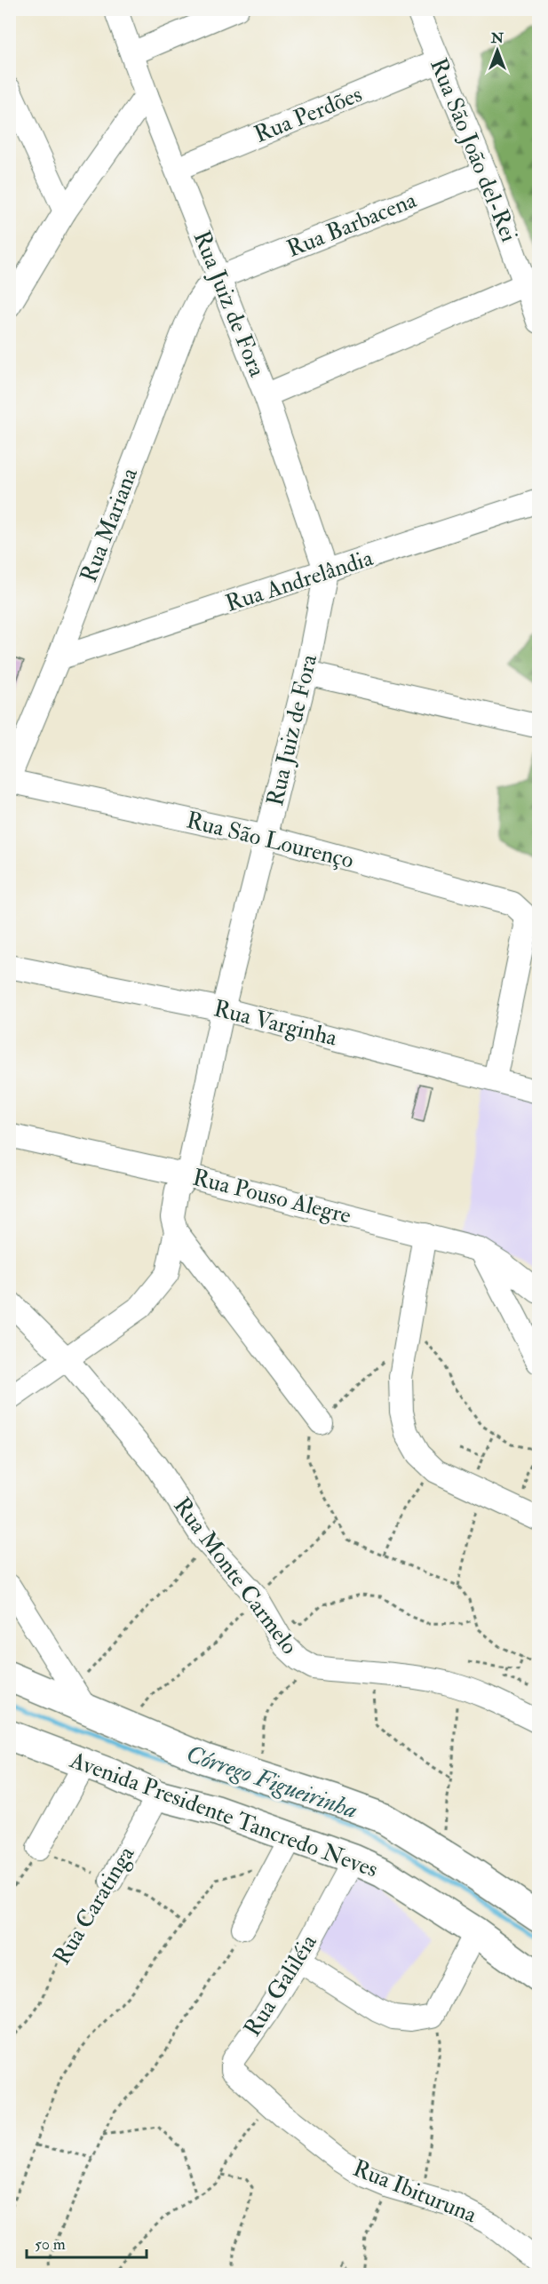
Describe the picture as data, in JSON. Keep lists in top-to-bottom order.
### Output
{
  "streets": {
    "main road": ["Avenida Presidente Tancredo Neves"],
    "street": [
      "Rua Perdões",
      "Rua São João del-Rei",
      "Rua Barbacena",
      "Rua Juiz de Fora",
      "Rua Mariana",
      "Rua Andrelândia",
      "Rua São Lourenço",
      "Rua Varginha",
      "Rua Pouso Alegre",
      "Rua Monte Carmelo",
      "Rua Caratinga",
      "Rua Galiléia",
      "Rua Ibituruna"
    ]
  },
  "crossings": [
    ["Rua Perdões", "Rua São João del-Rei"],
    ["Rua Perdões", "Rua Juiz de Fora"],
    ["Rua São João del-Rei", "Rua Barbacena"],
    ["Rua Barbacena", "Rua Juiz de Fora"],
    ["Rua Barbacena", "Rua Mariana"],
    ["Rua Juiz de Fora", "Rua Mariana"],
    ["Rua Juiz de Fora", "Rua Andrelândia"],
    ["Rua Juiz de Fora", "Rua São Lourenço"],
    ["Rua Juiz de Fora", "Rua Varginha"],
    ["Rua Juiz de Fora", "Rua Pouso Alegre"],
    ["Rua Juiz de Fora", "Rua Monte Carmelo"],
    ["Rua Mariana", "Rua Andrelândia"],
    ["Rua Mariana", "Rua São Lourenço"],
    ["Rua São Lourenço", "Rua Varginha"],
    ["Avenida Presidente Tancredo Neves", "Rua Caratinga"],
    ["Avenida Presidente Tancredo Neves", "Rua Galiléia"],
    ["Rua Galiléia", "Rua Ibituruna"]
  ],
  "water": ["Córrego Figueirinha"],
  "scale_bar": "50 m",
  "north": "top"
}
